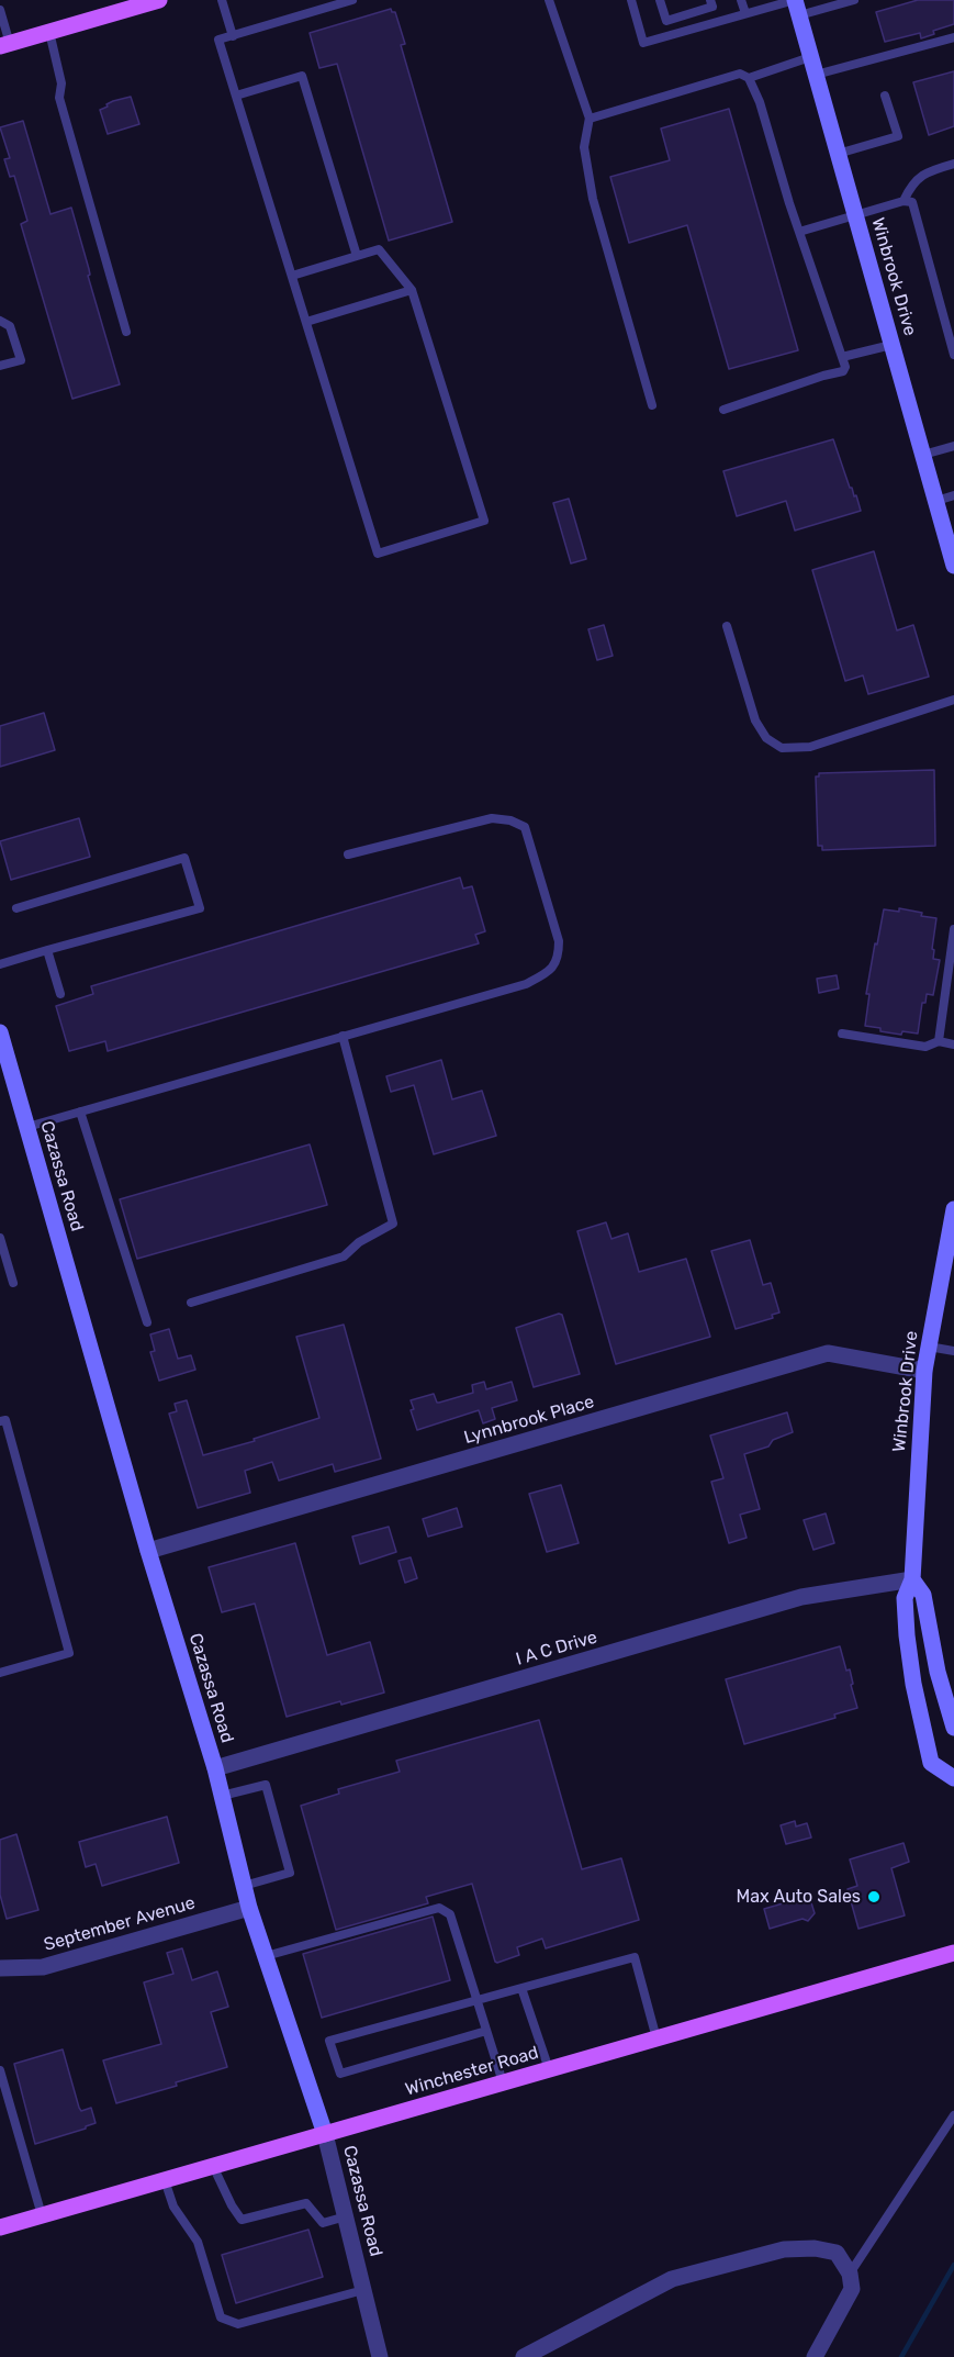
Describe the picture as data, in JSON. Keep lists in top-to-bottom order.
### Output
{
  "streets": {
    "main road": ["Winchester Road"],
    "street": [
      "Winbrook Drive",
      "Cazassa Road",
      "Lynnbrook Place",
      "I A C Drive",
      "September Avenue"
    ]
  },
  "crossings": [
    ["Winbrook Drive", "Lynnbrook Place"],
    ["Winbrook Drive", "I A C Drive"],
    ["Cazassa Road", "Lynnbrook Place"],
    ["Cazassa Road", "I A C Drive"],
    ["Cazassa Road", "September Avenue"],
    ["Cazassa Road", "Winchester Road"]
  ],
  "places": ["Max Auto Sales"]
}
